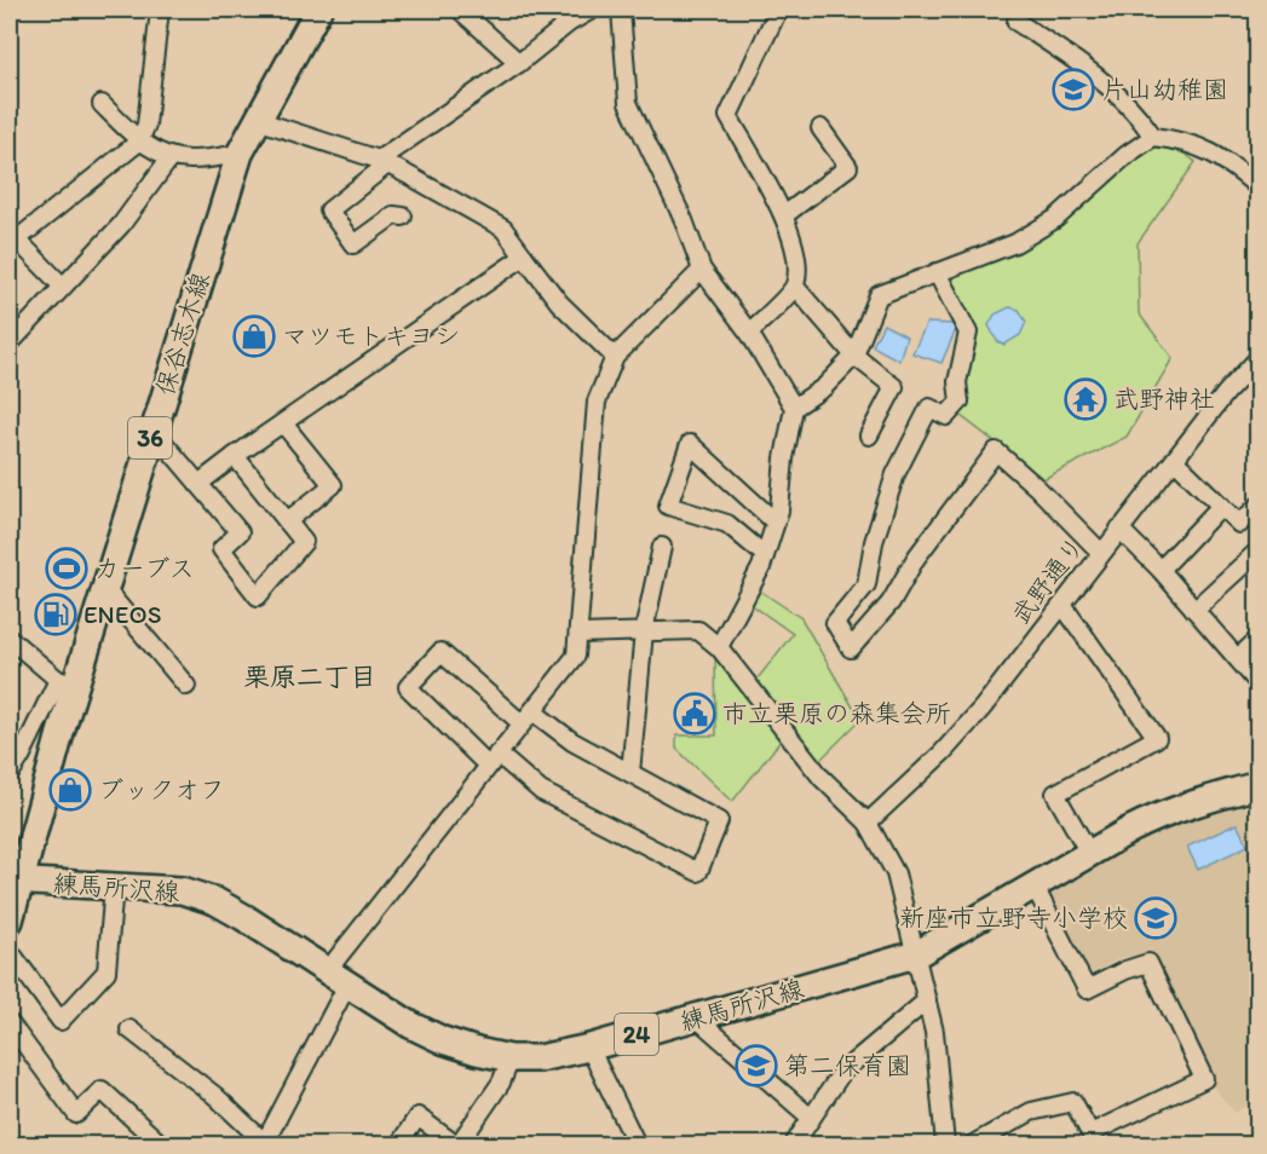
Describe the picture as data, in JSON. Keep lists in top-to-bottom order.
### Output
{
  "streets": {
    "main road": [
      "保谷志木線",
      "36",
      "練馬所沢線",
      "24"
    ],
    "street": ["武野通り"]
  },
  "crossings": [
    ["保谷志木線", "練馬所沢線"]
  ],
  "districts": ["栗原二丁目"],
  "places": {
    "school or university": ["片山幼稚園", "新座市立野寺小学校", "第二保育園"],
    "shop": ["マツモトキヨシ", "ブックオフ"],
    "temple": ["武野神社"],
    "sports": ["カーブス"],
    "fuel station": ["ENEOS"],
    "public building": ["市立栗原の森集会所"]
  }
}
